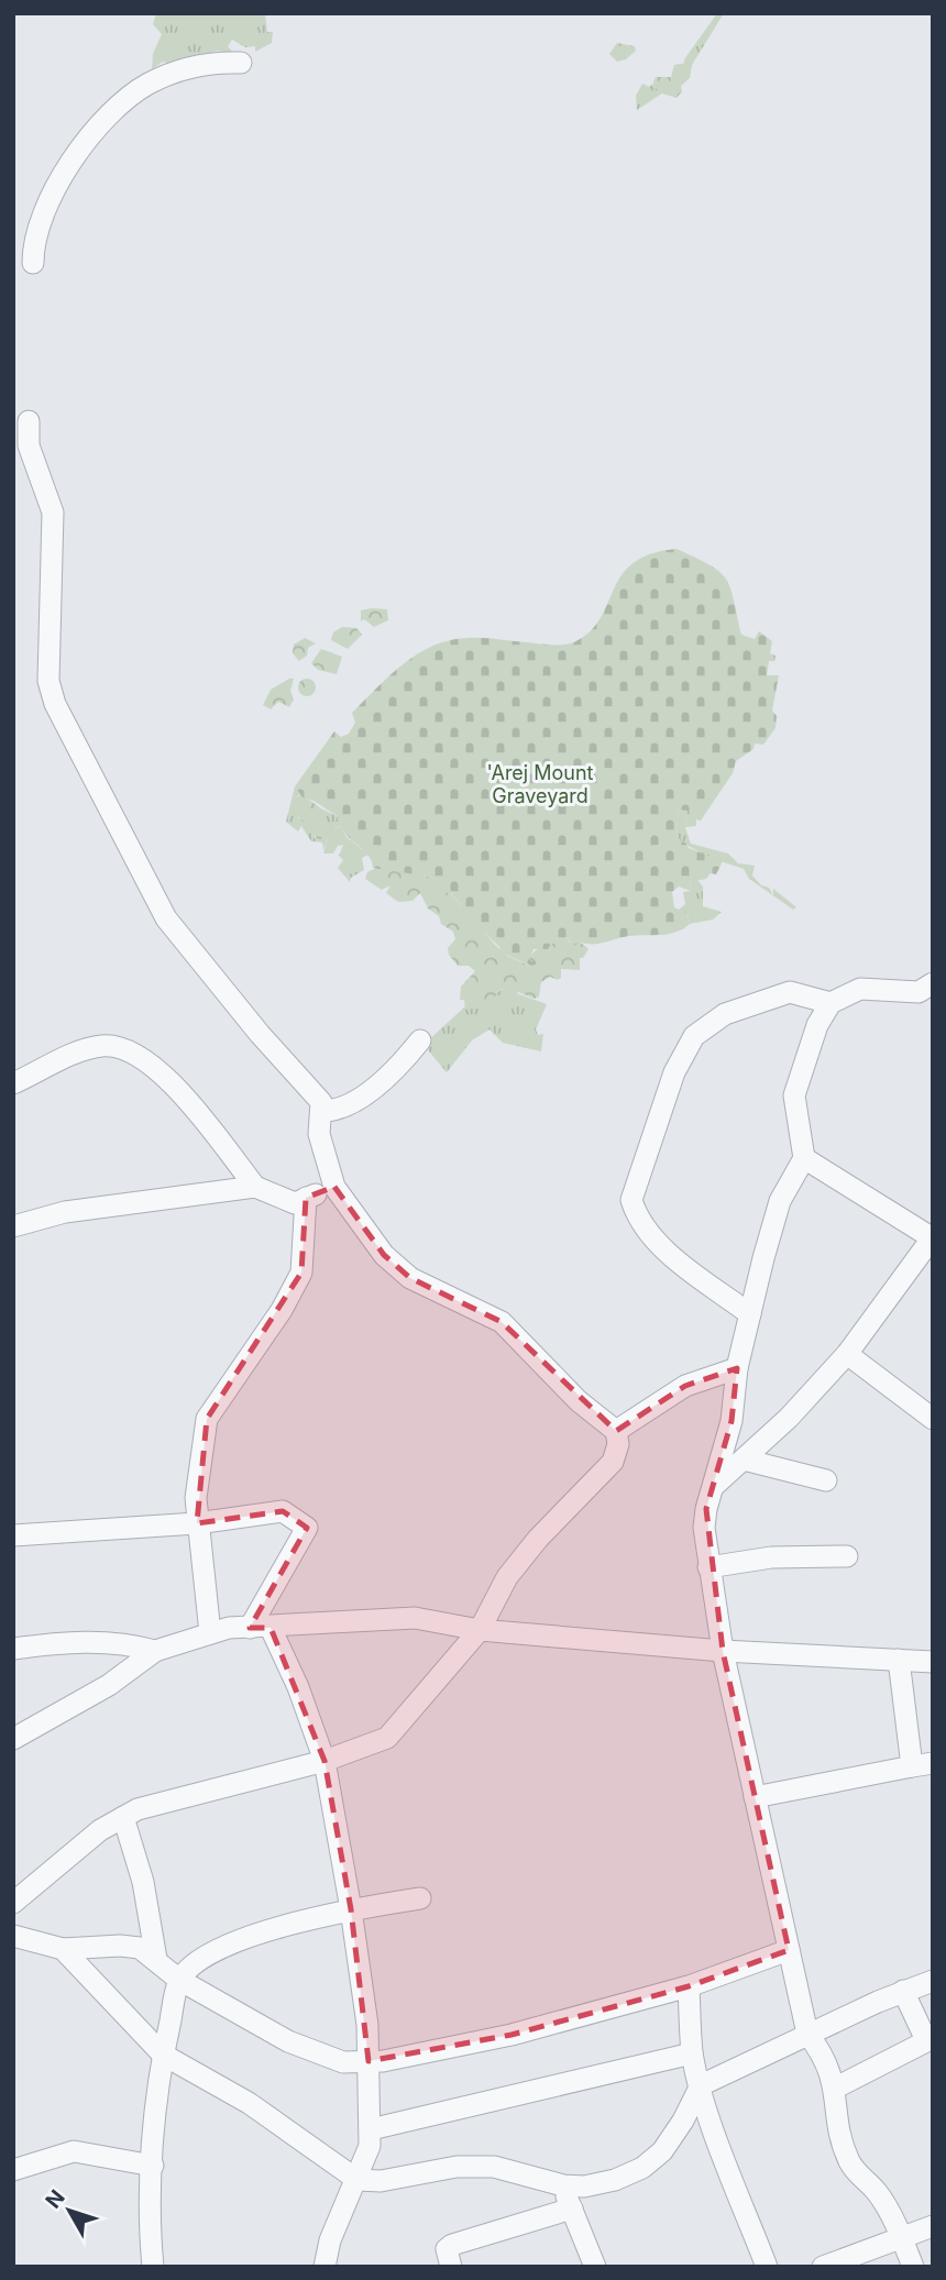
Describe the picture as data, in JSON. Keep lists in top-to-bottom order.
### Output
{
  "parks": ["'Arej Mount Graveyard"],
  "north": "top left"
}
